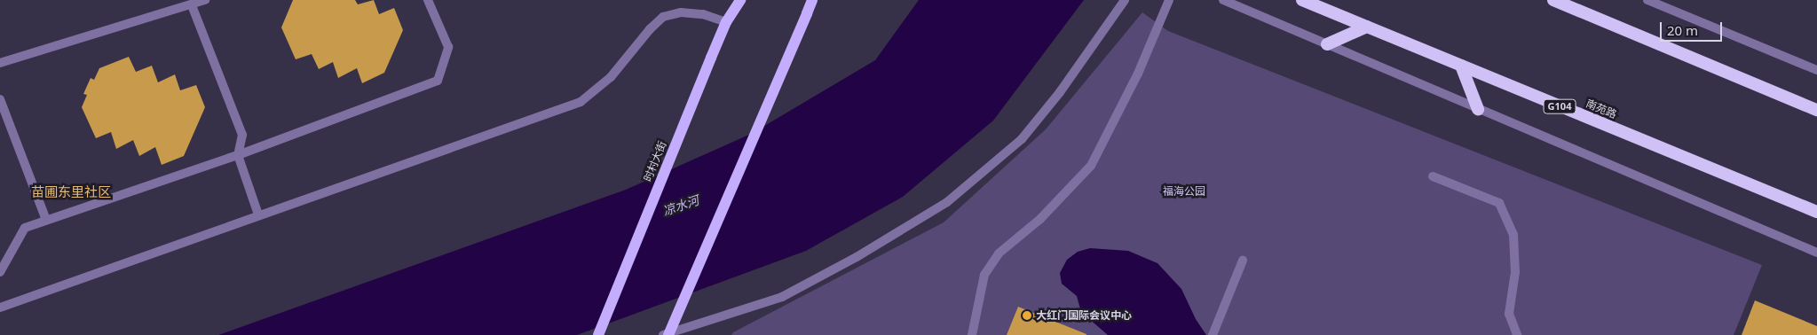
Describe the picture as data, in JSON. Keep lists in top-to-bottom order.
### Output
{
  "streets": {
    "highway": ["G104", "南苑路"],
    "main road": ["时村大街"]
  },
  "districts": ["苗圃东里社区"],
  "water": ["凉水河"],
  "parks": ["福海公园"],
  "places": ["大红门国际会议中心"],
  "scale_bar": "20 m"
}
